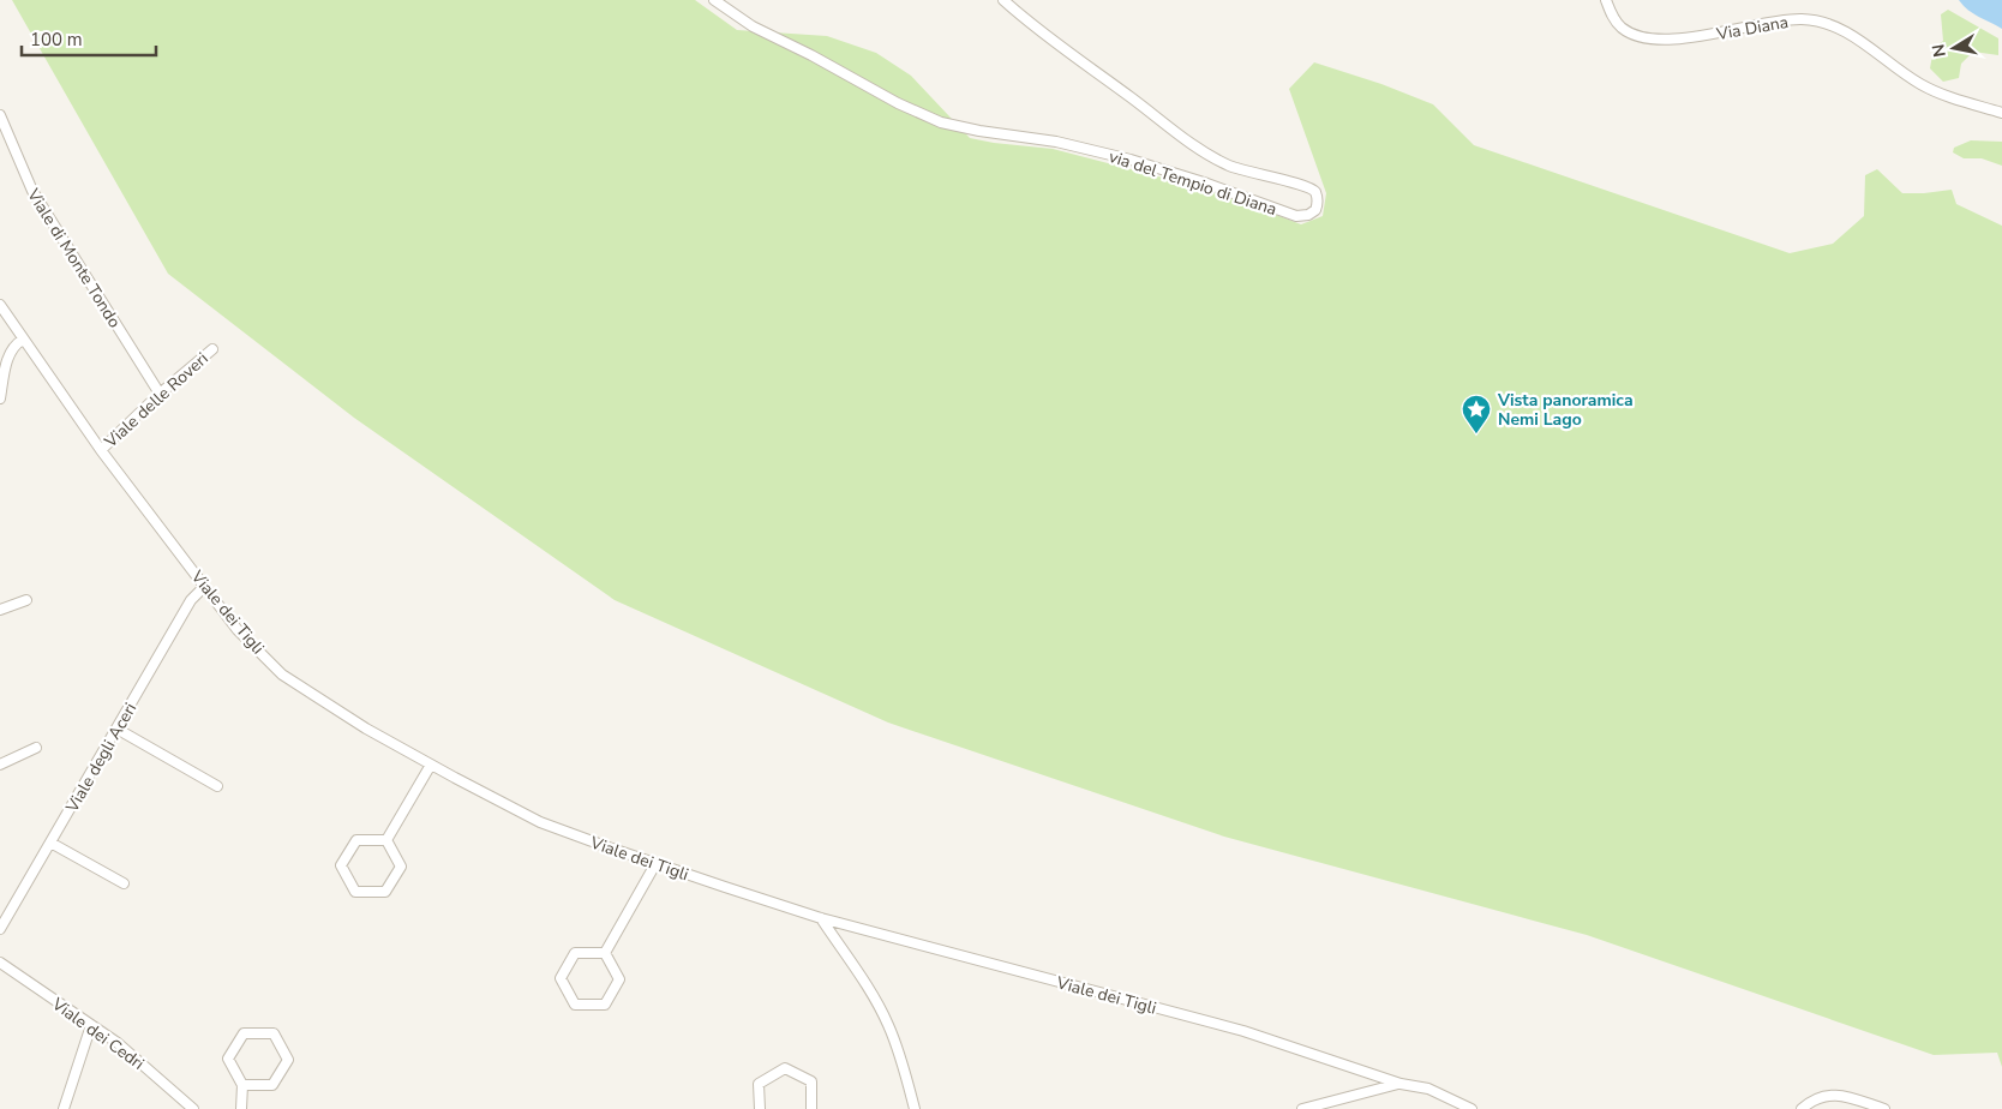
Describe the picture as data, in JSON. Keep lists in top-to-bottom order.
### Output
{
  "streets": {
    "street": [
      "Via Diana",
      "via del Tempio di Diana",
      "Viale di Monte Tondo",
      "Viale delle Roveri",
      "Viale dei Tigli",
      "Viale degli Aceri",
      "Viale dei Cedri"
    ]
  },
  "crossings": [
    ["Viale di Monte Tondo", "Viale delle Roveri"],
    ["Viale delle Roveri", "Viale dei Tigli"],
    ["Viale dei Tigli", "Viale degli Aceri"]
  ],
  "places": {
    "place": ["Vista panoramica Nemi Lago"]
  },
  "scale_bar": "100 m",
  "north": "left"
}
